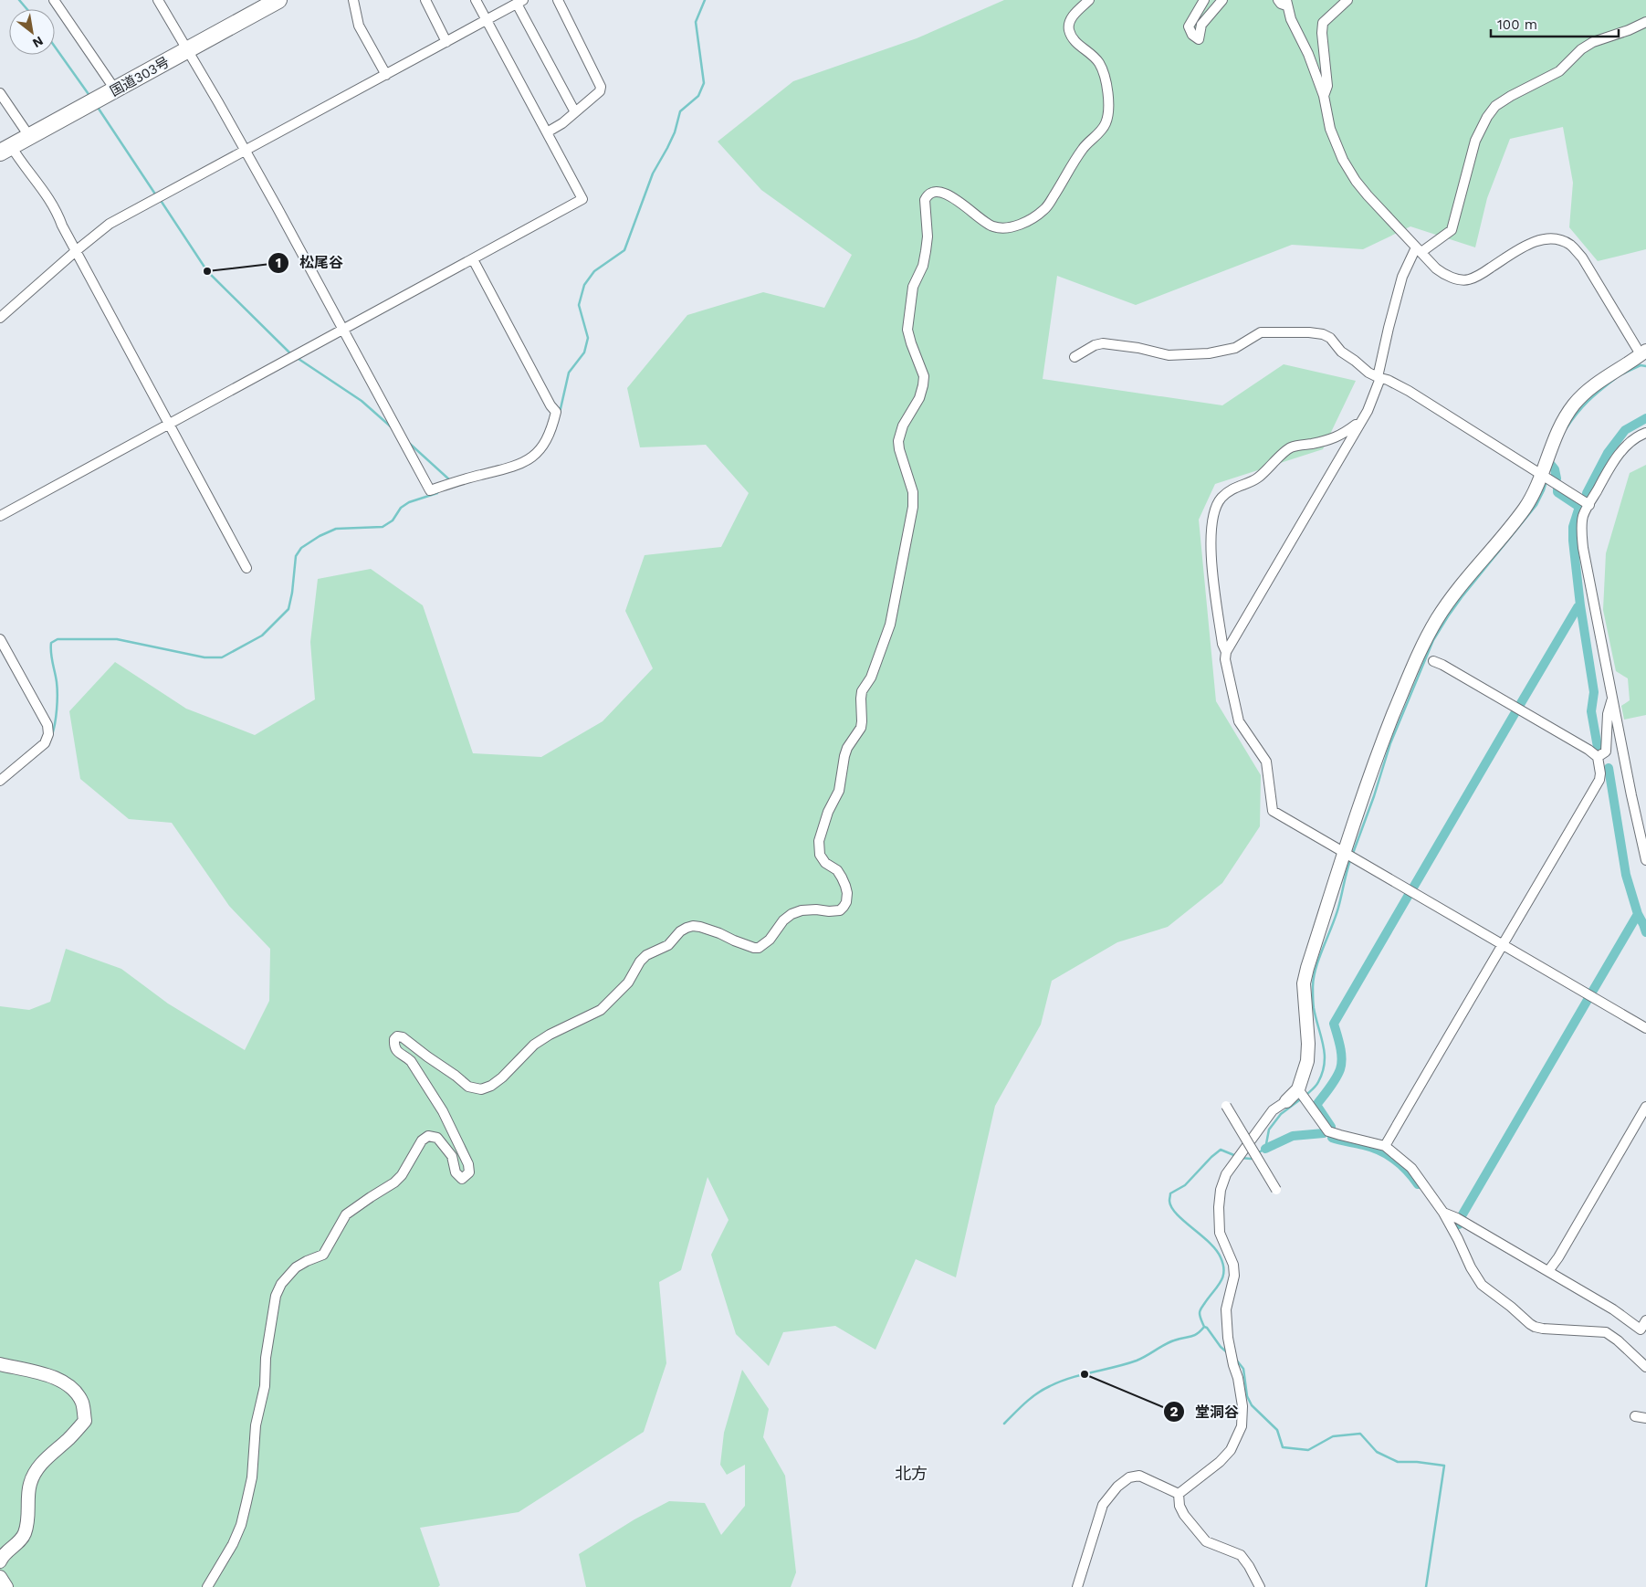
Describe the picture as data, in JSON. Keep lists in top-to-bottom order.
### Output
{
  "streets": {
    "highway": ["国道303号"]
  },
  "districts": ["北方"],
  "places": ["松尾谷", "堂洞谷"],
  "scale_bar": "100 m",
  "north": "bottom right"
}
